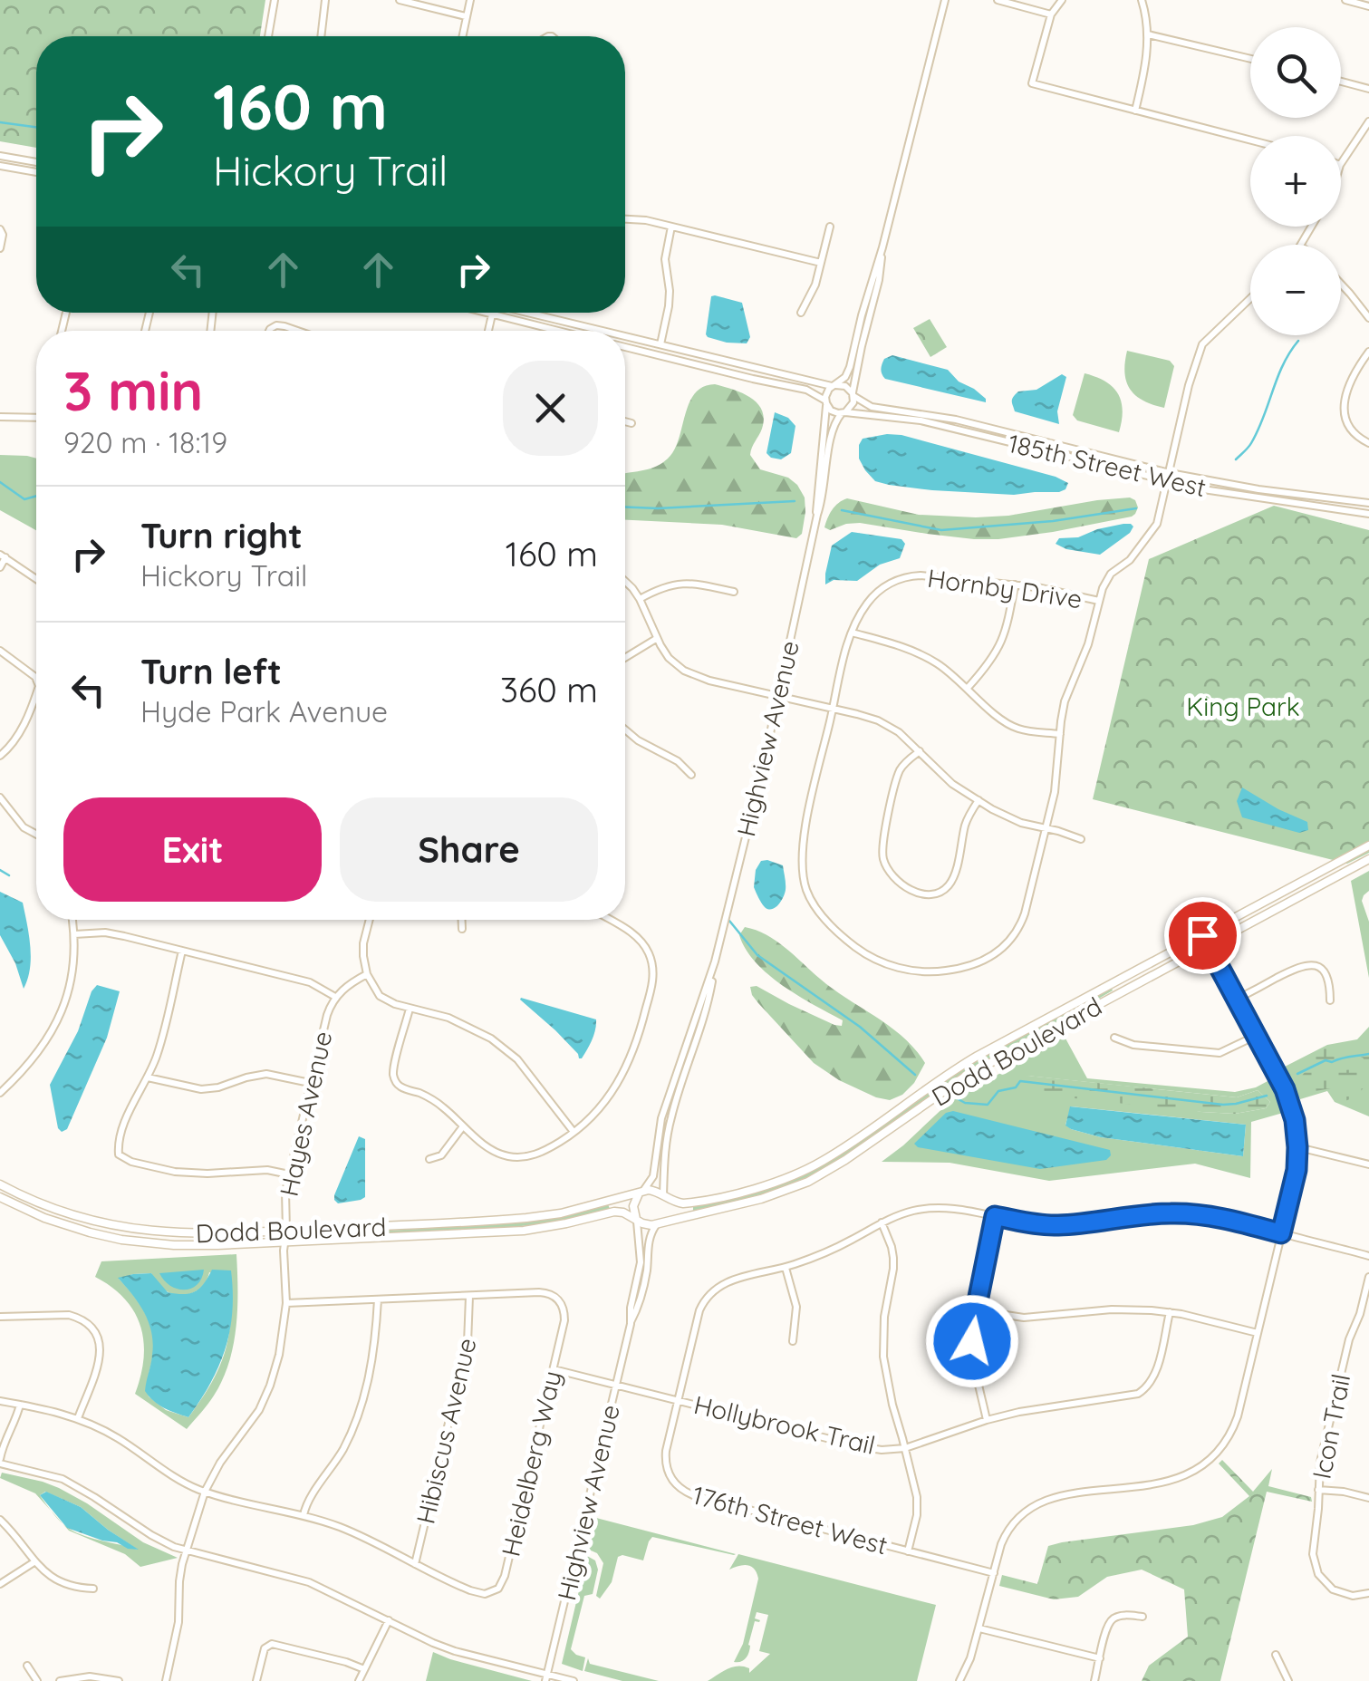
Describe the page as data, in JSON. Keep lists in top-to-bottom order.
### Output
{
  "streets": {
    "main road": ["Dodd Boulevard"],
    "street": [
      "185th Street West",
      "Hornby Drive",
      "Highview Avenue",
      "Hayes Avenue",
      "Hollybrook Trail",
      "Icon Trail",
      "Hibiscus Avenue",
      "Heidelberg Way",
      "176th Street West"
    ]
  },
  "crossings": [
    ["185th Street West", "Highview Avenue"],
    ["Highview Avenue", "Dodd Boulevard"],
    ["Highview Avenue", "Hollybrook Trail"],
    ["Dodd Boulevard", "Hayes Avenue"],
    ["Hayes Avenue", "Heidelberg Way"],
    ["Hollybrook Trail", "Heidelberg Way"],
    ["Hollybrook Trail", "176th Street West"],
    ["Hibiscus Avenue", "Heidelberg Way"]
  ],
  "parks": ["King Park"],
  "page": {
    "map_buttons": ["+", "−"],
    "turn": ["160 m", "Hickory Trail"],
    "heading": ["3 min", "920 m · 18:19"],
    "list": [
      {
        "name": "Turn right",
        "note": "Hickory Trail",
        "value": "160 m"
      },
      {
        "name": "Turn left",
        "note": "Hyde Park Avenue",
        "value": "360 m"
      }
    ],
    "buttons": ["Exit", "Share"]
  }
}
